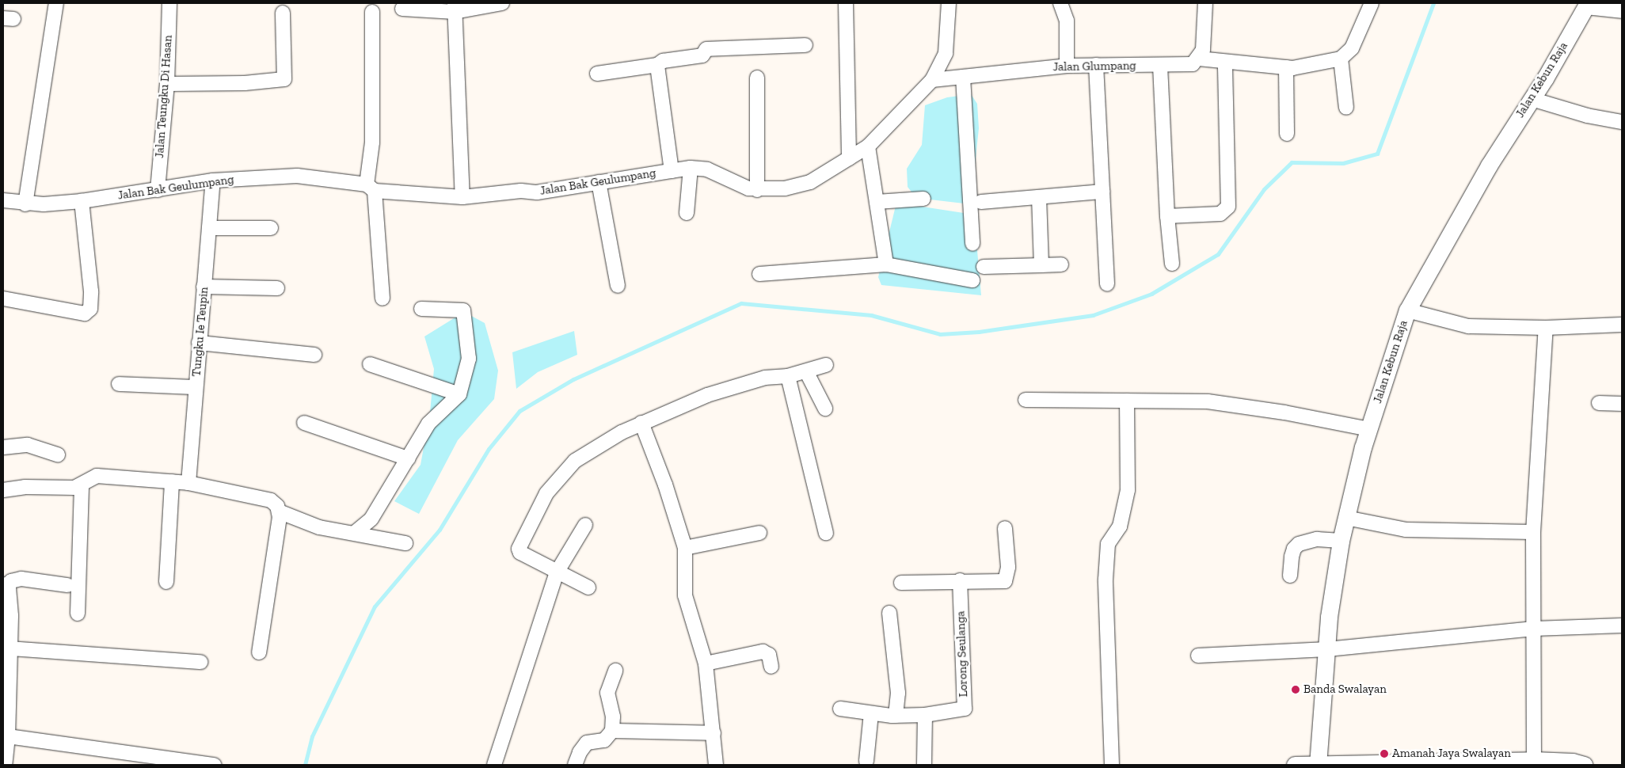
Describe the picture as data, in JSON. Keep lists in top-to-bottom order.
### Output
{
  "streets": {
    "street": [
      "Jalan Glumpang",
      "Jalan Kebun Raja",
      "Jalan Teungku Di Hasan",
      "Jalan Bak Geulumpang",
      "Tungku Ie Teupin",
      "Lorong Seulanga"
    ]
  },
  "crossings": [
    ["Jalan Glumpang", "Jalan Bak Geulumpang"],
    ["Jalan Teungku Di Hasan", "Jalan Bak Geulumpang"],
    ["Jalan Bak Geulumpang", "Tungku Ie Teupin"]
  ],
  "places": ["Banda Swalayan", "Amanah Jaya Swalayan"]
}
